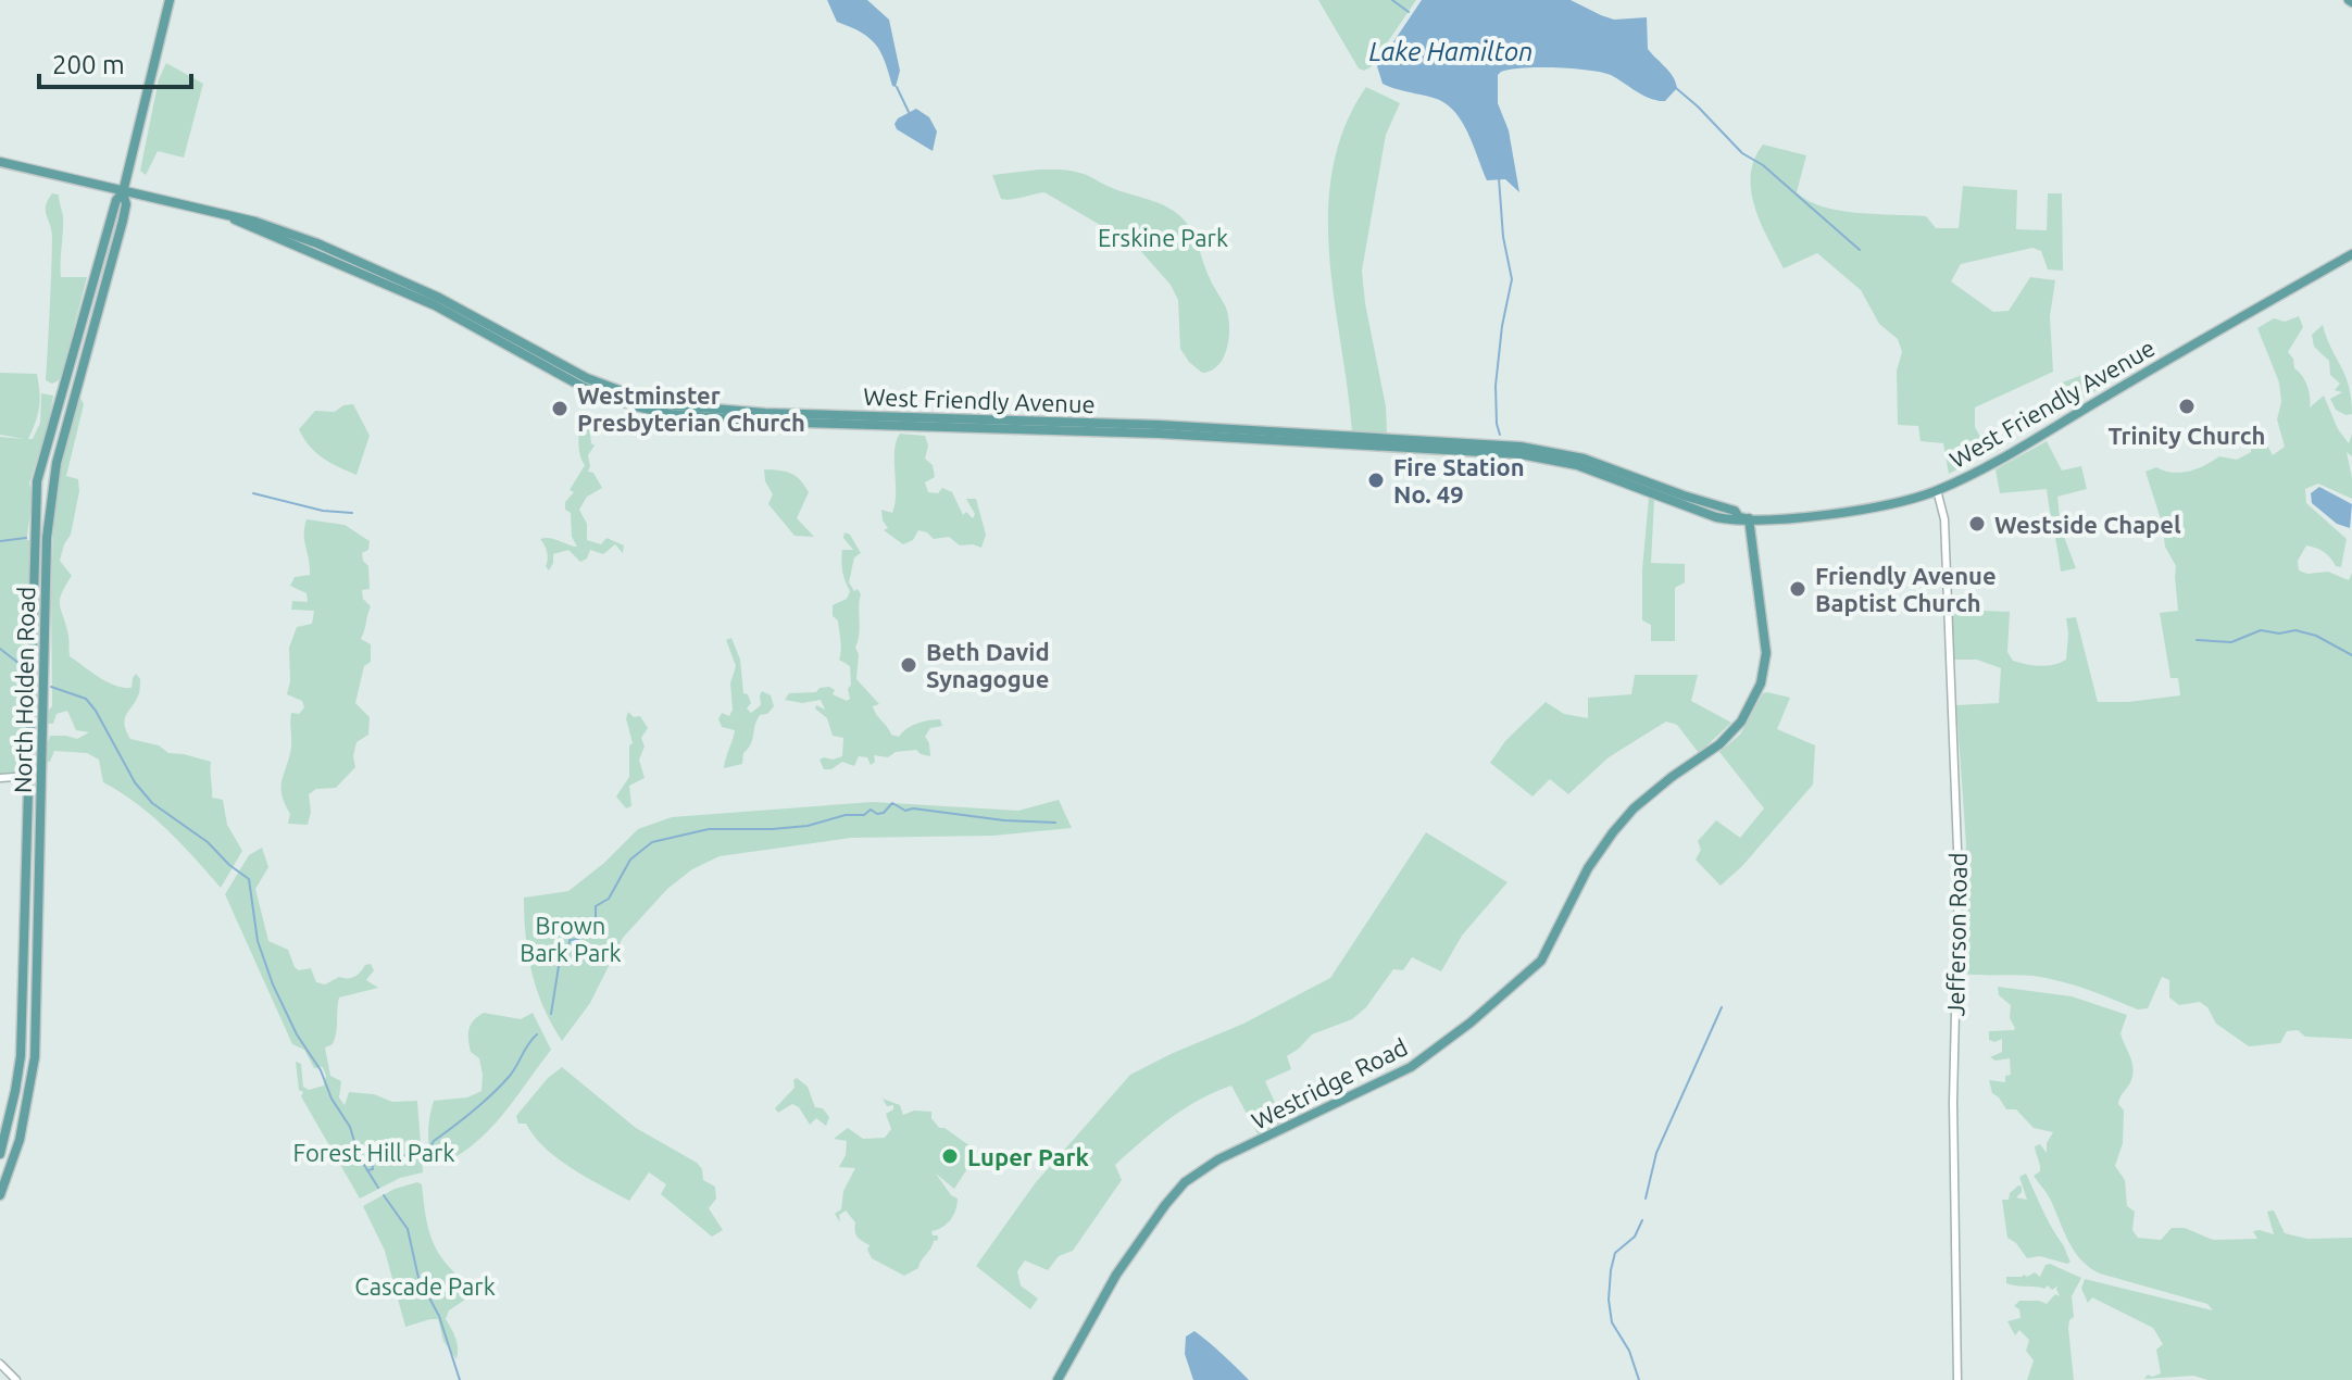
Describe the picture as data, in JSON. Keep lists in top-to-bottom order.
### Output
{
  "streets": {
    "main road": ["West Friendly Avenue", "North Holden Road", "Westridge Road"],
    "street": ["Jefferson Road"]
  },
  "crossings": [
    ["West Friendly Avenue", "North Holden Road"],
    ["West Friendly Avenue", "Jefferson Road"],
    ["West Friendly Avenue", "Westridge Road"]
  ],
  "water": ["Lake Hamilton"],
  "parks": [
    "Erskine Park",
    "Brown Bark Park",
    "Forest Hill Park",
    "Cascade Park"
  ],
  "places": [
    "Trinity Church",
    "Westminster Presbyterian Church",
    "Fire Station No. 49",
    "Westside Chapel",
    "Friendly Avenue Baptist Church",
    "Beth David Synagogue",
    "Luper Park"
  ],
  "scale_bar": "200 m"
}
